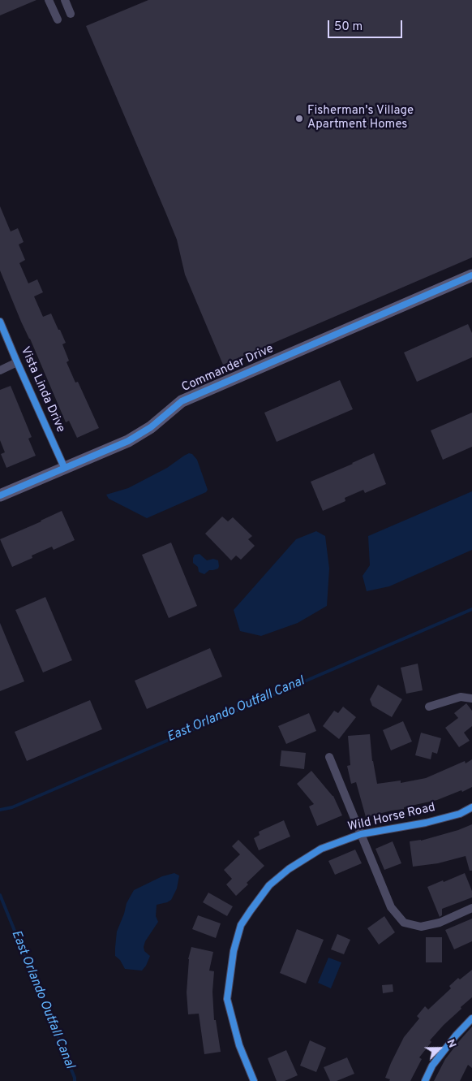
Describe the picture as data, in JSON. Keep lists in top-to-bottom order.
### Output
{
  "streets": {
    "street": ["Commander Drive", "Vista Linda Drive", "Wild Horse Road"]
  },
  "crossings": [
    ["Commander Drive", "Vista Linda Drive"]
  ],
  "water": ["East Orlando Outfall Canal"],
  "places": ["Fisherman's Village Apartment Homes"],
  "scale_bar": "50 m",
  "north": "top right"
}
